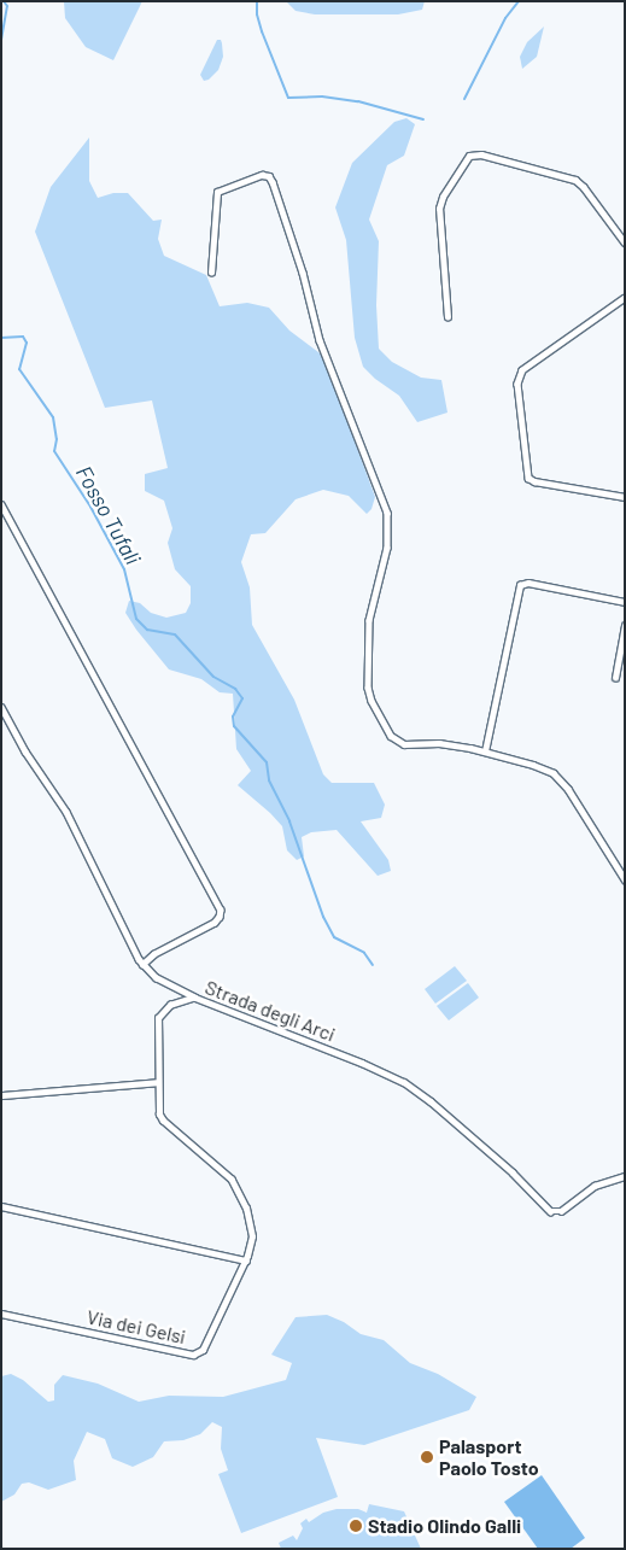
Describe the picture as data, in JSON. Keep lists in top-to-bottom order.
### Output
{
  "streets": {
    "street": ["Strada degli Arci", "Via dei Gelsi"]
  },
  "crossings": [
    ["Strada degli Arci", "Via dei Gelsi"]
  ],
  "water": ["Fosso Tufali"],
  "places": ["Palasport Paolo Tosto", "Stadio Olindo Galli"]
}
